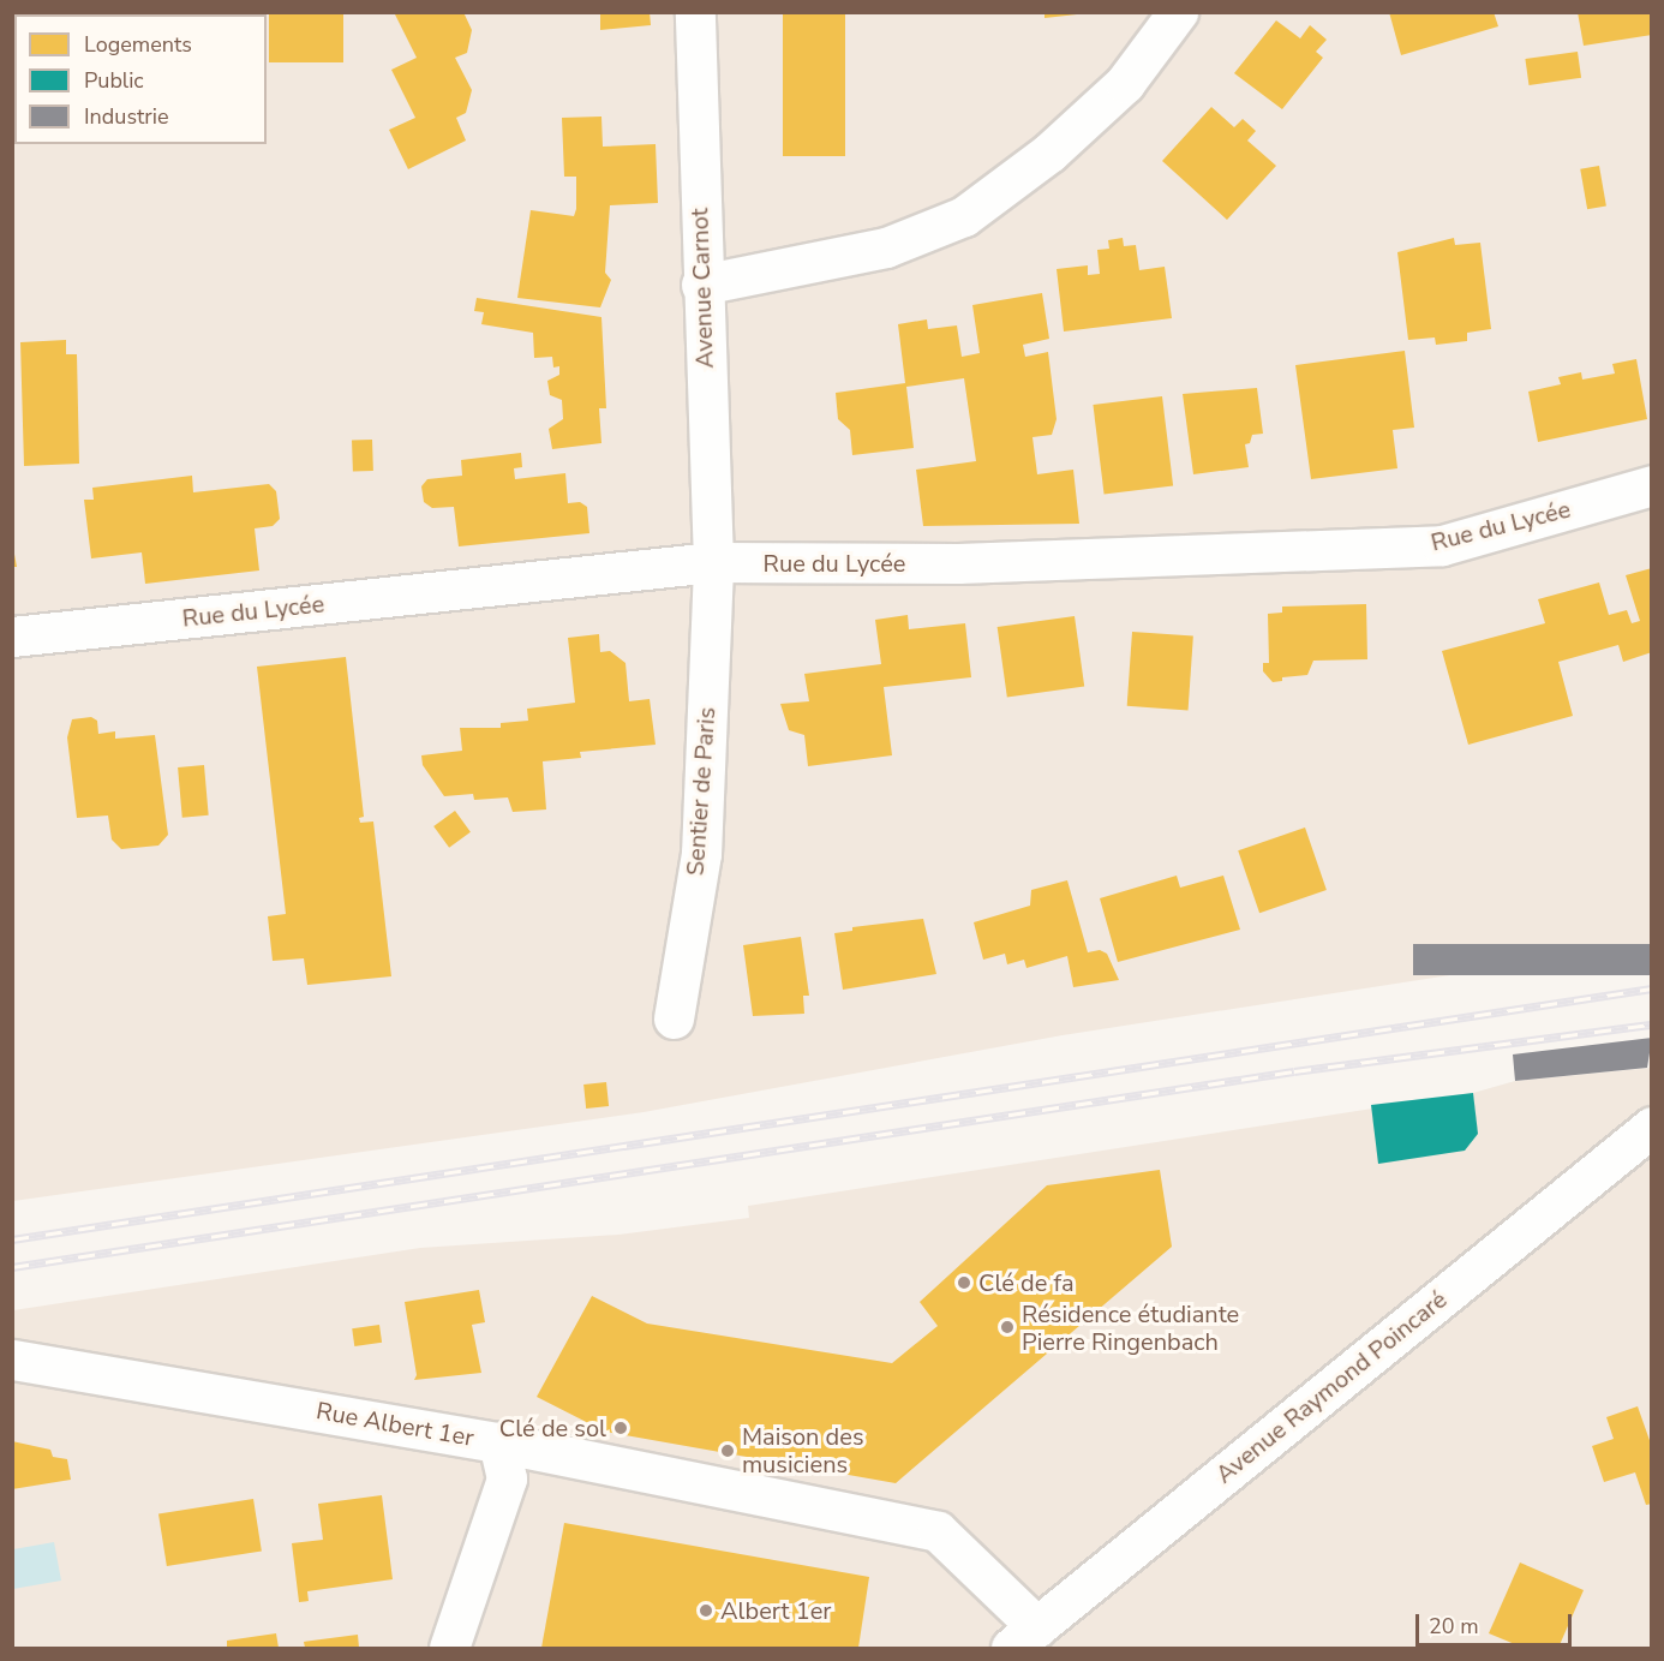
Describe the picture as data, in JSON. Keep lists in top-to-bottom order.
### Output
{
  "streets": {
    "street": [
      "Avenue Carnot",
      "Rue du Lycée",
      "Sentier de Paris",
      "Avenue Raymond Poincaré",
      "Rue Albert 1er"
    ]
  },
  "crossings": [
    ["Avenue Carnot", "Rue du Lycée"],
    ["Avenue Carnot", "Sentier de Paris"],
    ["Rue du Lycée", "Sentier de Paris"],
    ["Avenue Raymond Poincaré", "Rue Albert 1er"]
  ],
  "places": [
    "Clé de fa",
    "Résidence étudiante Pierre Ringenbach",
    "Clé de sol",
    "Maison des musiciens",
    "Albert 1er"
  ],
  "legend": ["Logements", "Public", "Industrie"],
  "scale_bar": "20 m"
}
